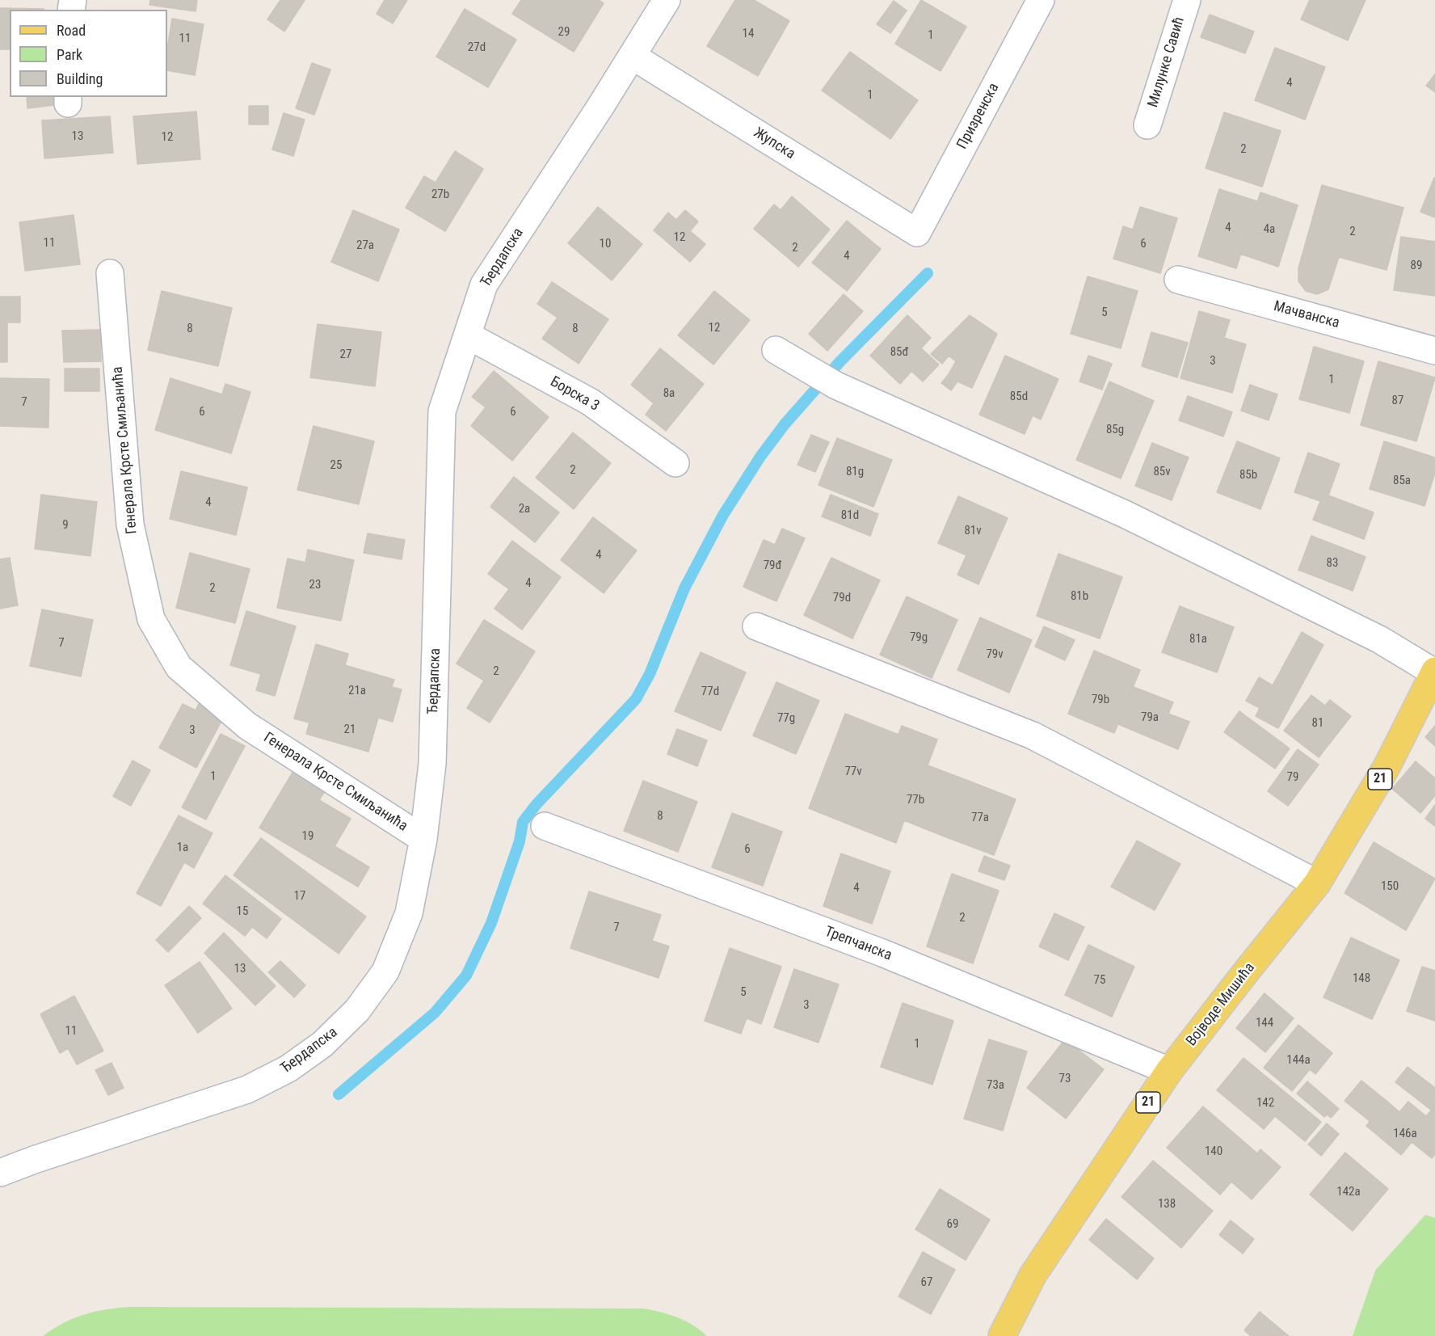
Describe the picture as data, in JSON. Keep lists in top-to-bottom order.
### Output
{
  "streets": {
    "main road": ["21", "Војводе Мишића"],
    "street": [
      "Милунке Савић",
      "Призренска",
      "Жупска",
      "Ђердапска",
      "Мачванска",
      "Борска 3",
      "Генерала Крсте Смиљанића",
      "Трепчанска"
    ]
  },
  "crossings": [
    ["Призренска", "Жупска"],
    ["Жупска", "Ђердапска"],
    ["Ђердапска", "Борска 3"],
    ["Ђердапска", "Генерала Крсте Смиљанића"],
    ["Трепчанска", "Војводе Мишића"]
  ],
  "house_numbers": [
    "29",
    "14",
    "1",
    "11",
    "27d",
    "4",
    "1",
    "13",
    "12",
    "2",
    "27b",
    "4",
    "4a",
    "2",
    "12",
    "11",
    "10",
    "6",
    "27a",
    "2",
    "4",
    "89",
    "5",
    "12",
    "8",
    "8",
    "85đ",
    "27",
    "3",
    "1",
    "8a",
    "85d",
    "87",
    "7",
    "6",
    "6",
    "85g",
    "25",
    "2",
    "81g",
    "85v",
    "85b",
    "85a",
    "4",
    "2a",
    "81d",
    "9",
    "81v",
    "4",
    "83",
    "79đ",
    "4",
    "23",
    "2",
    "81b",
    "79d",
    "79g",
    "81a",
    "7",
    "79v",
    "2",
    "21a",
    "77d",
    "79b",
    "79a",
    "77g",
    "81",
    "21",
    "3",
    "77v",
    "1",
    "79",
    "77b",
    "8",
    "77a",
    "19",
    "1a",
    "6",
    "150",
    "4",
    "17",
    "15",
    "2",
    "7",
    "13",
    "148",
    "75",
    "5",
    "3",
    "144",
    "11",
    "1",
    "144a",
    "73",
    "73a",
    "142",
    "146a",
    "140",
    "142a",
    "138",
    "69",
    "67"
  ],
  "legend": ["Road", "Park", "Building"]
}
